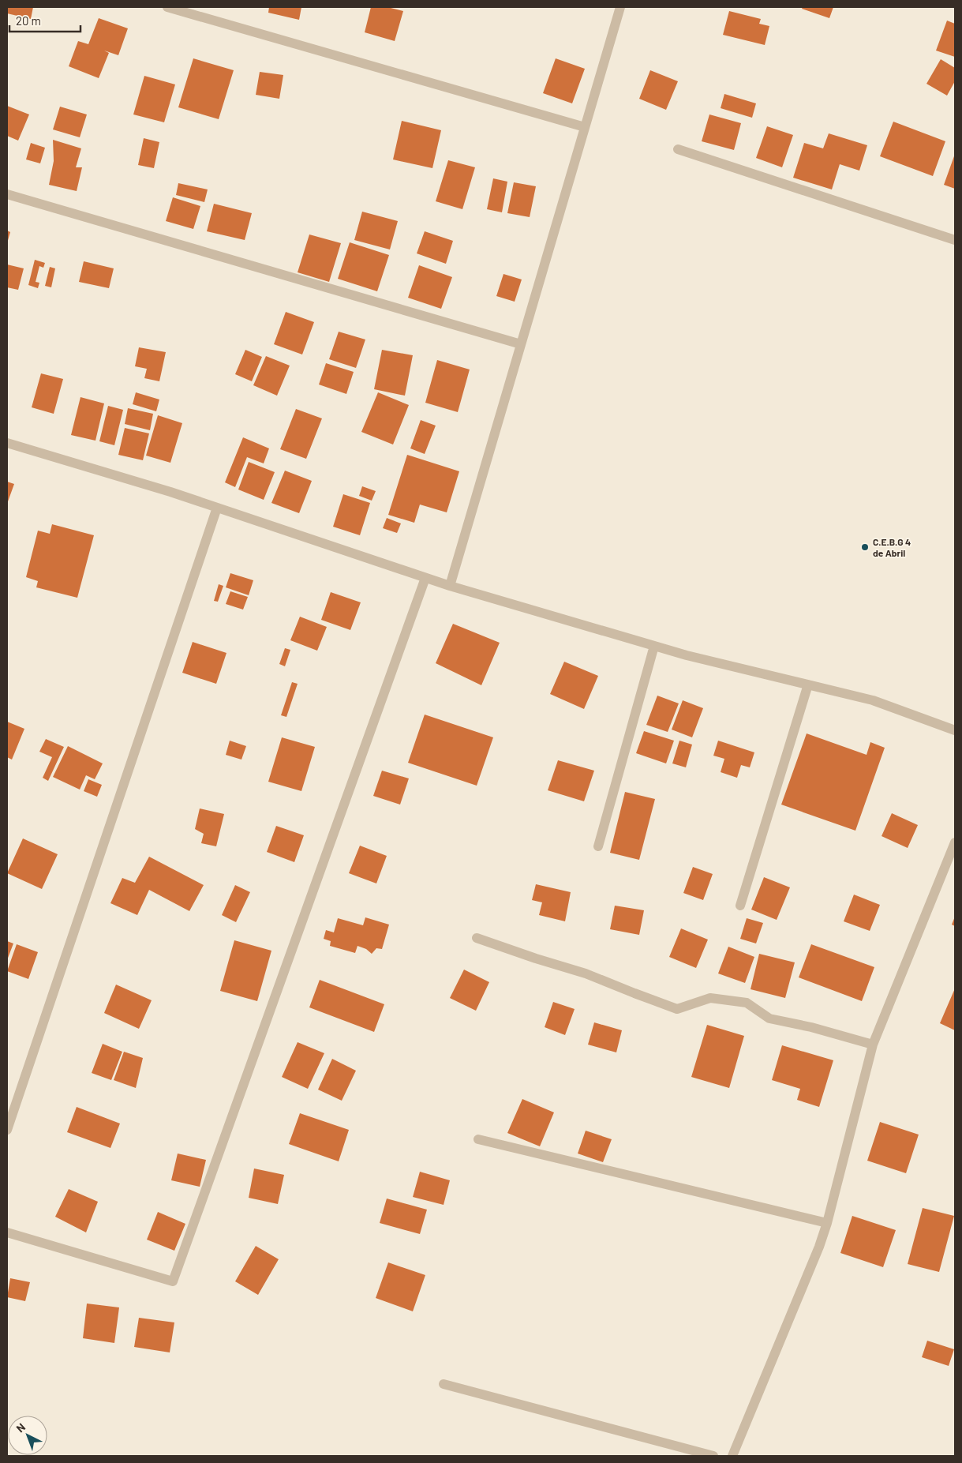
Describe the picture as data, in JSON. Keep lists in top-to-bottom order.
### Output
{
  "places": ["C.E.B.G 4 de Abril"],
  "scale_bar": "20 m",
  "north": "top left"
}
